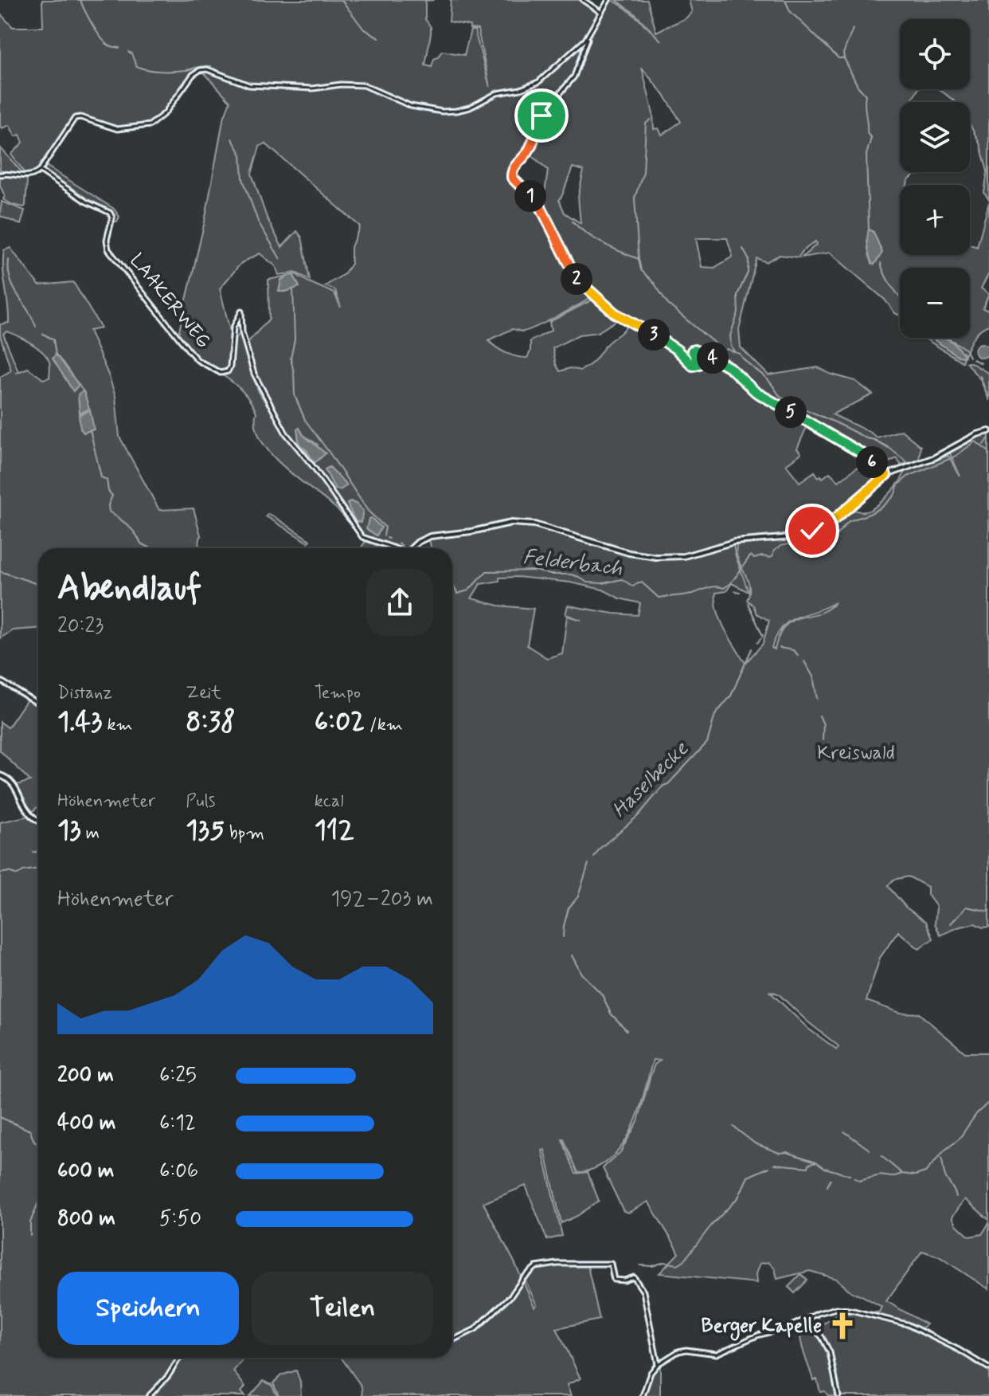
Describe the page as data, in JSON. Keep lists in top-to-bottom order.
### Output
{
  "streets": {
    "street": ["LAAKERWEG"]
  },
  "water": ["Felderbach", "Haselbecke"],
  "parks": ["Kreiswald"],
  "places": {
    "church": ["Berger Kapelle"]
  },
  "page": {
    "map_buttons": ["+", "−"],
    "pins": [
      "1",
      "2",
      "3",
      "4",
      "5",
      "6"
    ],
    "heading": ["Abendlauf", "20:23"],
    "stats": [
      ["Distanz", "1.43 km"],
      ["Zeit", "8:38"],
      ["Tempo", "6:02 /km"],
      ["Höhenmeter", "13 m"],
      ["Puls", "135 bpm"],
      ["kcal", "112"]
    ],
    "chart": ["Höhenmeter", "192–203 m"],
    "list": [
      {
        "name": "200 m",
        "note": "6:25"
      },
      {
        "name": "400 m",
        "note": "6:12"
      },
      {
        "name": "600 m",
        "note": "6:06"
      },
      {
        "name": "800 m",
        "note": "5:50"
      }
    ],
    "buttons": ["Speichern", "Teilen"]
  }
}
